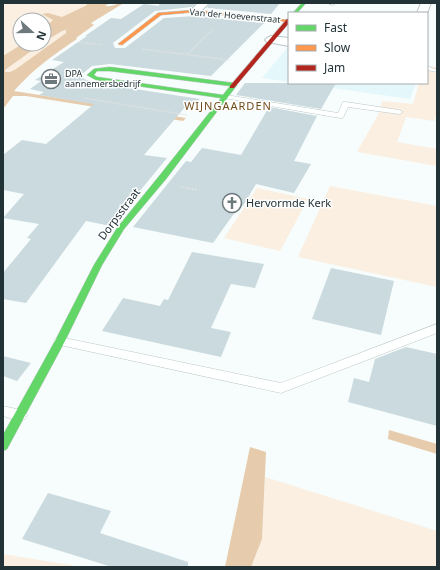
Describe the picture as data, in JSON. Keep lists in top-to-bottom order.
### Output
{
  "streets": {
    "street": ["Van der Hoevenstraat", "Dorpsstraat"]
  },
  "crossings": [
    ["Van der Hoevenstraat", "Dorpsstraat"]
  ],
  "districts": ["WIJNGAARDEN"],
  "places": {
    "office": ["DPA aannemersbedrijf"],
    "church": ["Hervormde Kerk"]
  },
  "legend": ["Fast", "Slow", "Jam"],
  "north": "right"
}
